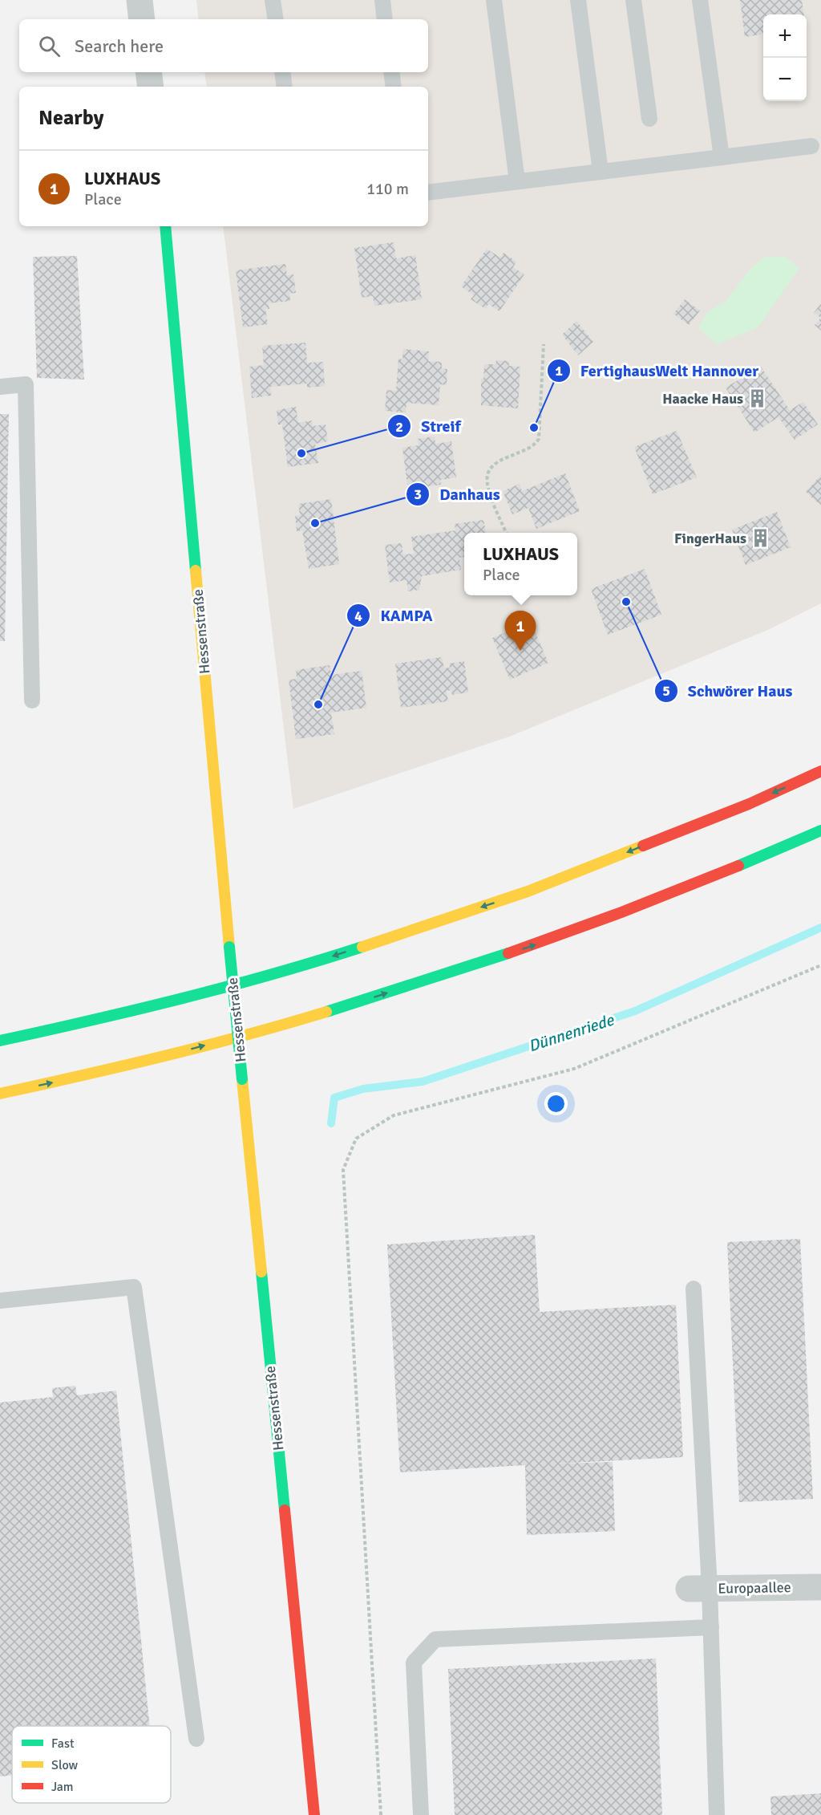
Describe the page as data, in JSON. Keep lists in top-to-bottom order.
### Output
{
  "streets": {
    "main road": ["Hessenstraße"],
    "street": ["Europaallee"]
  },
  "water": ["Dünnenriede"],
  "places": {
    "building": ["Haacke Haus", "FingerHaus"],
    "other": [
      "FertighausWelt Hannover",
      "Streif",
      "Danhaus",
      "Schwörer Haus",
      "KAMPA"
    ]
  },
  "legend": ["Fast", "Slow", "Jam"],
  "page": {
    "map_buttons": ["+", "−"],
    "search": "Search here",
    "heading": "Nearby",
    "list": [
      {
        "mark": "1",
        "name": "LUXHAUS",
        "note": "Place",
        "value": "110 m"
      }
    ],
    "popup": ["LUXHAUS", "Place"],
    "pins": "1"
  }
}
